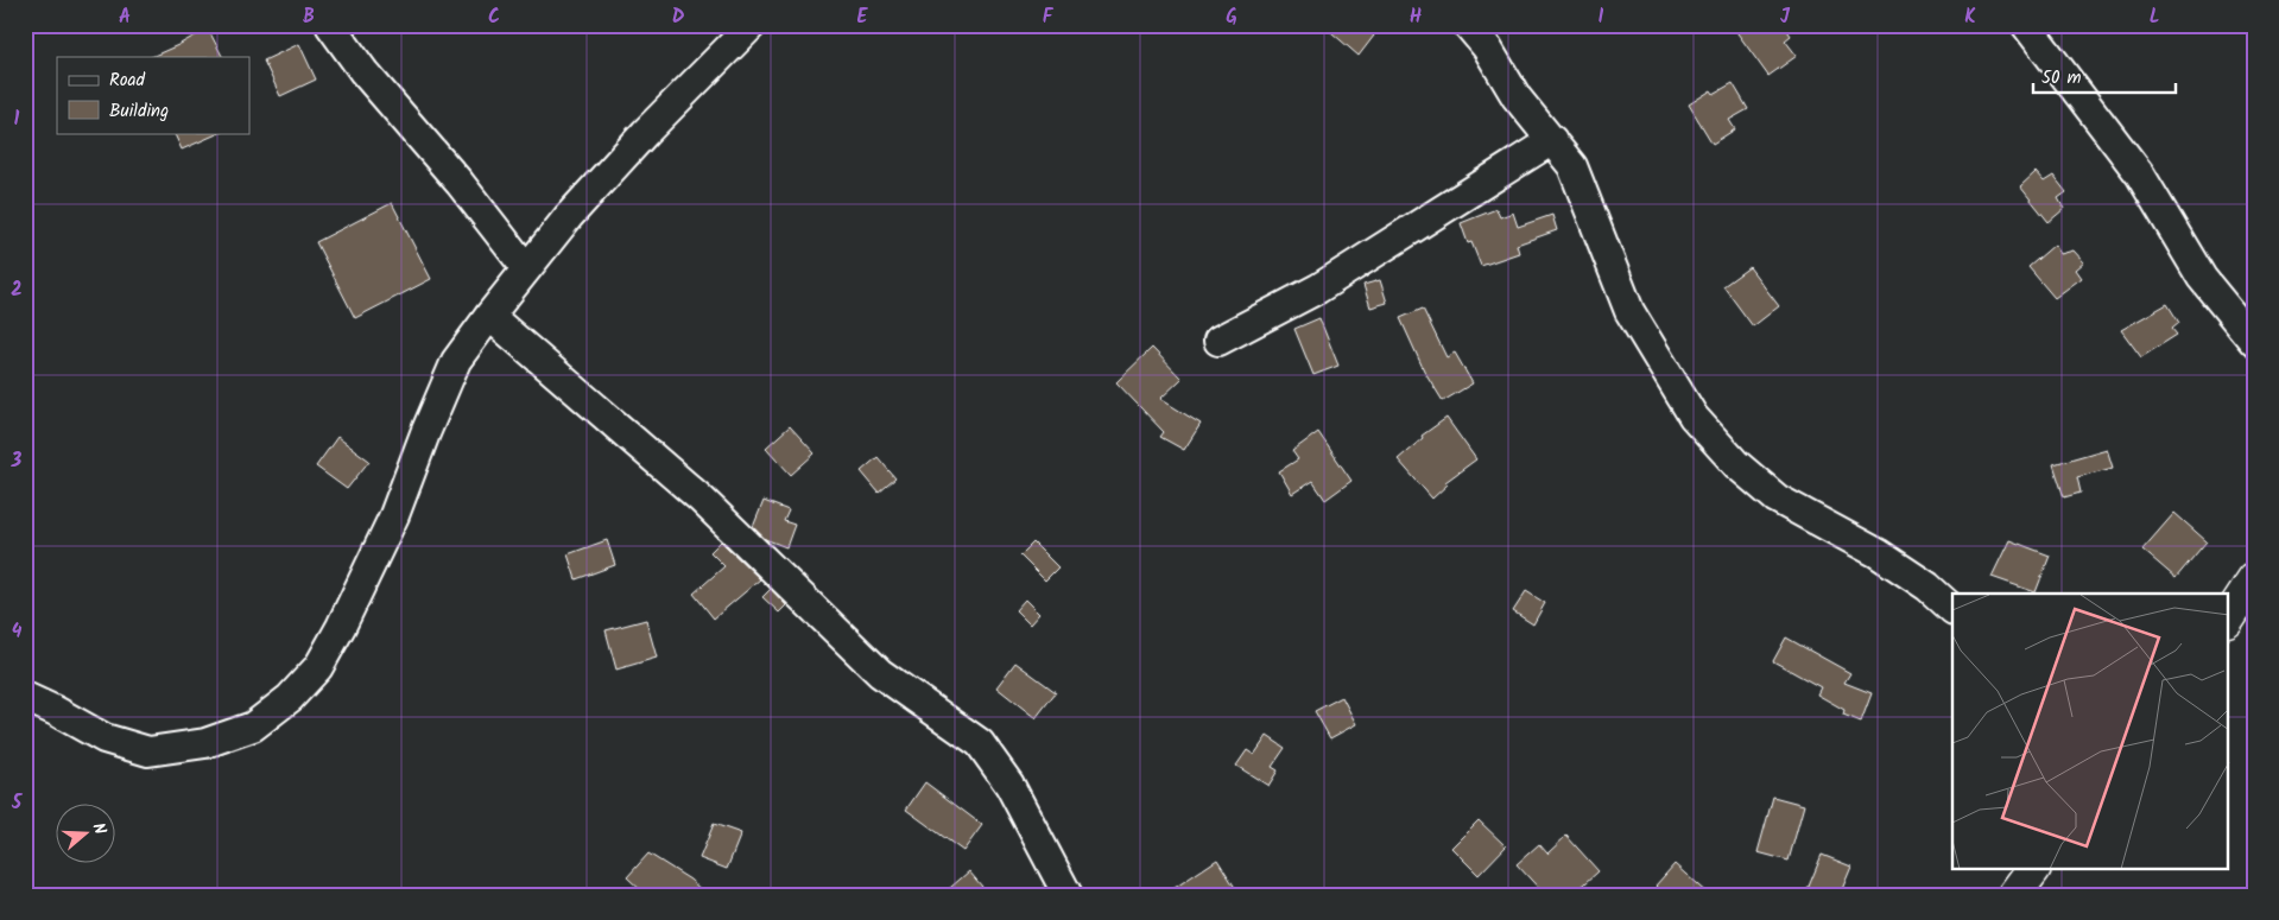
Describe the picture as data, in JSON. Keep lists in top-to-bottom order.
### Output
{
  "legend": ["Road", "Building"],
  "scale_bar": "50 m",
  "north": "right",
  "grid": {
    "columns": [
      "A",
      "B",
      "C",
      "D",
      "E",
      "F",
      "G",
      "H",
      "I",
      "J",
      "K",
      "L"
    ],
    "rows": [
      "1",
      "2",
      "3",
      "4",
      "5"
    ]
  }
}
